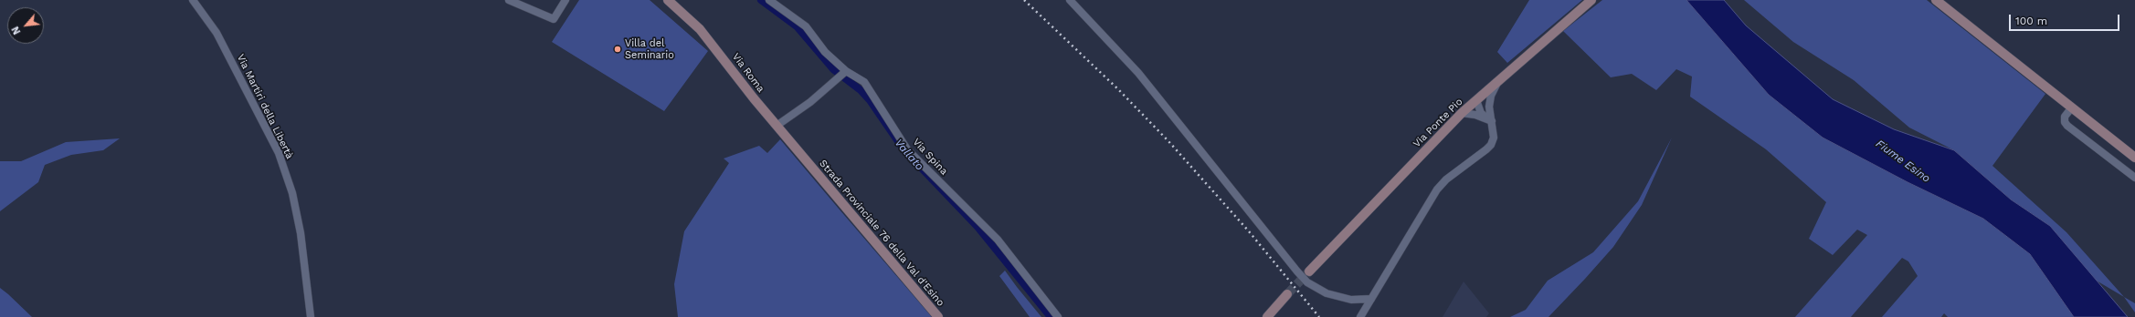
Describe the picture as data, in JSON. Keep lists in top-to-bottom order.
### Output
{
  "streets": {
    "main road": ["Via Roma", "Via Ponte Pio", "Strada Provinciale 76 della Val d'Esino"],
    "street": ["Via Martiri della Libertà", "Via Spina"]
  },
  "crossings": [
    ["Via Roma", "Strada Provinciale 76 della Val d'Esino"]
  ],
  "water": ["Vallato", "Fiume Esino"],
  "places": ["Villa del Seminario"],
  "scale_bar": "100 m",
  "north": "bottom left"
}
